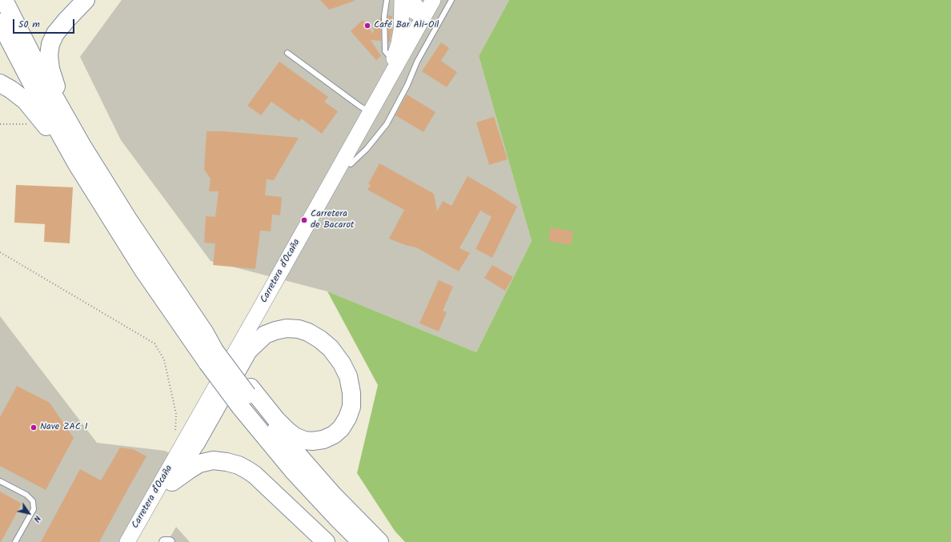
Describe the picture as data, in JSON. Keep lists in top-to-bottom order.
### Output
{
  "streets": {
    "main road": ["Carretera d'Ocaña"]
  },
  "places": ["Café Bar Ali-Oil", "Carretera de Bacarot", "Nave ZAC I"],
  "scale_bar": "50 m",
  "north": "bottom right"
}
